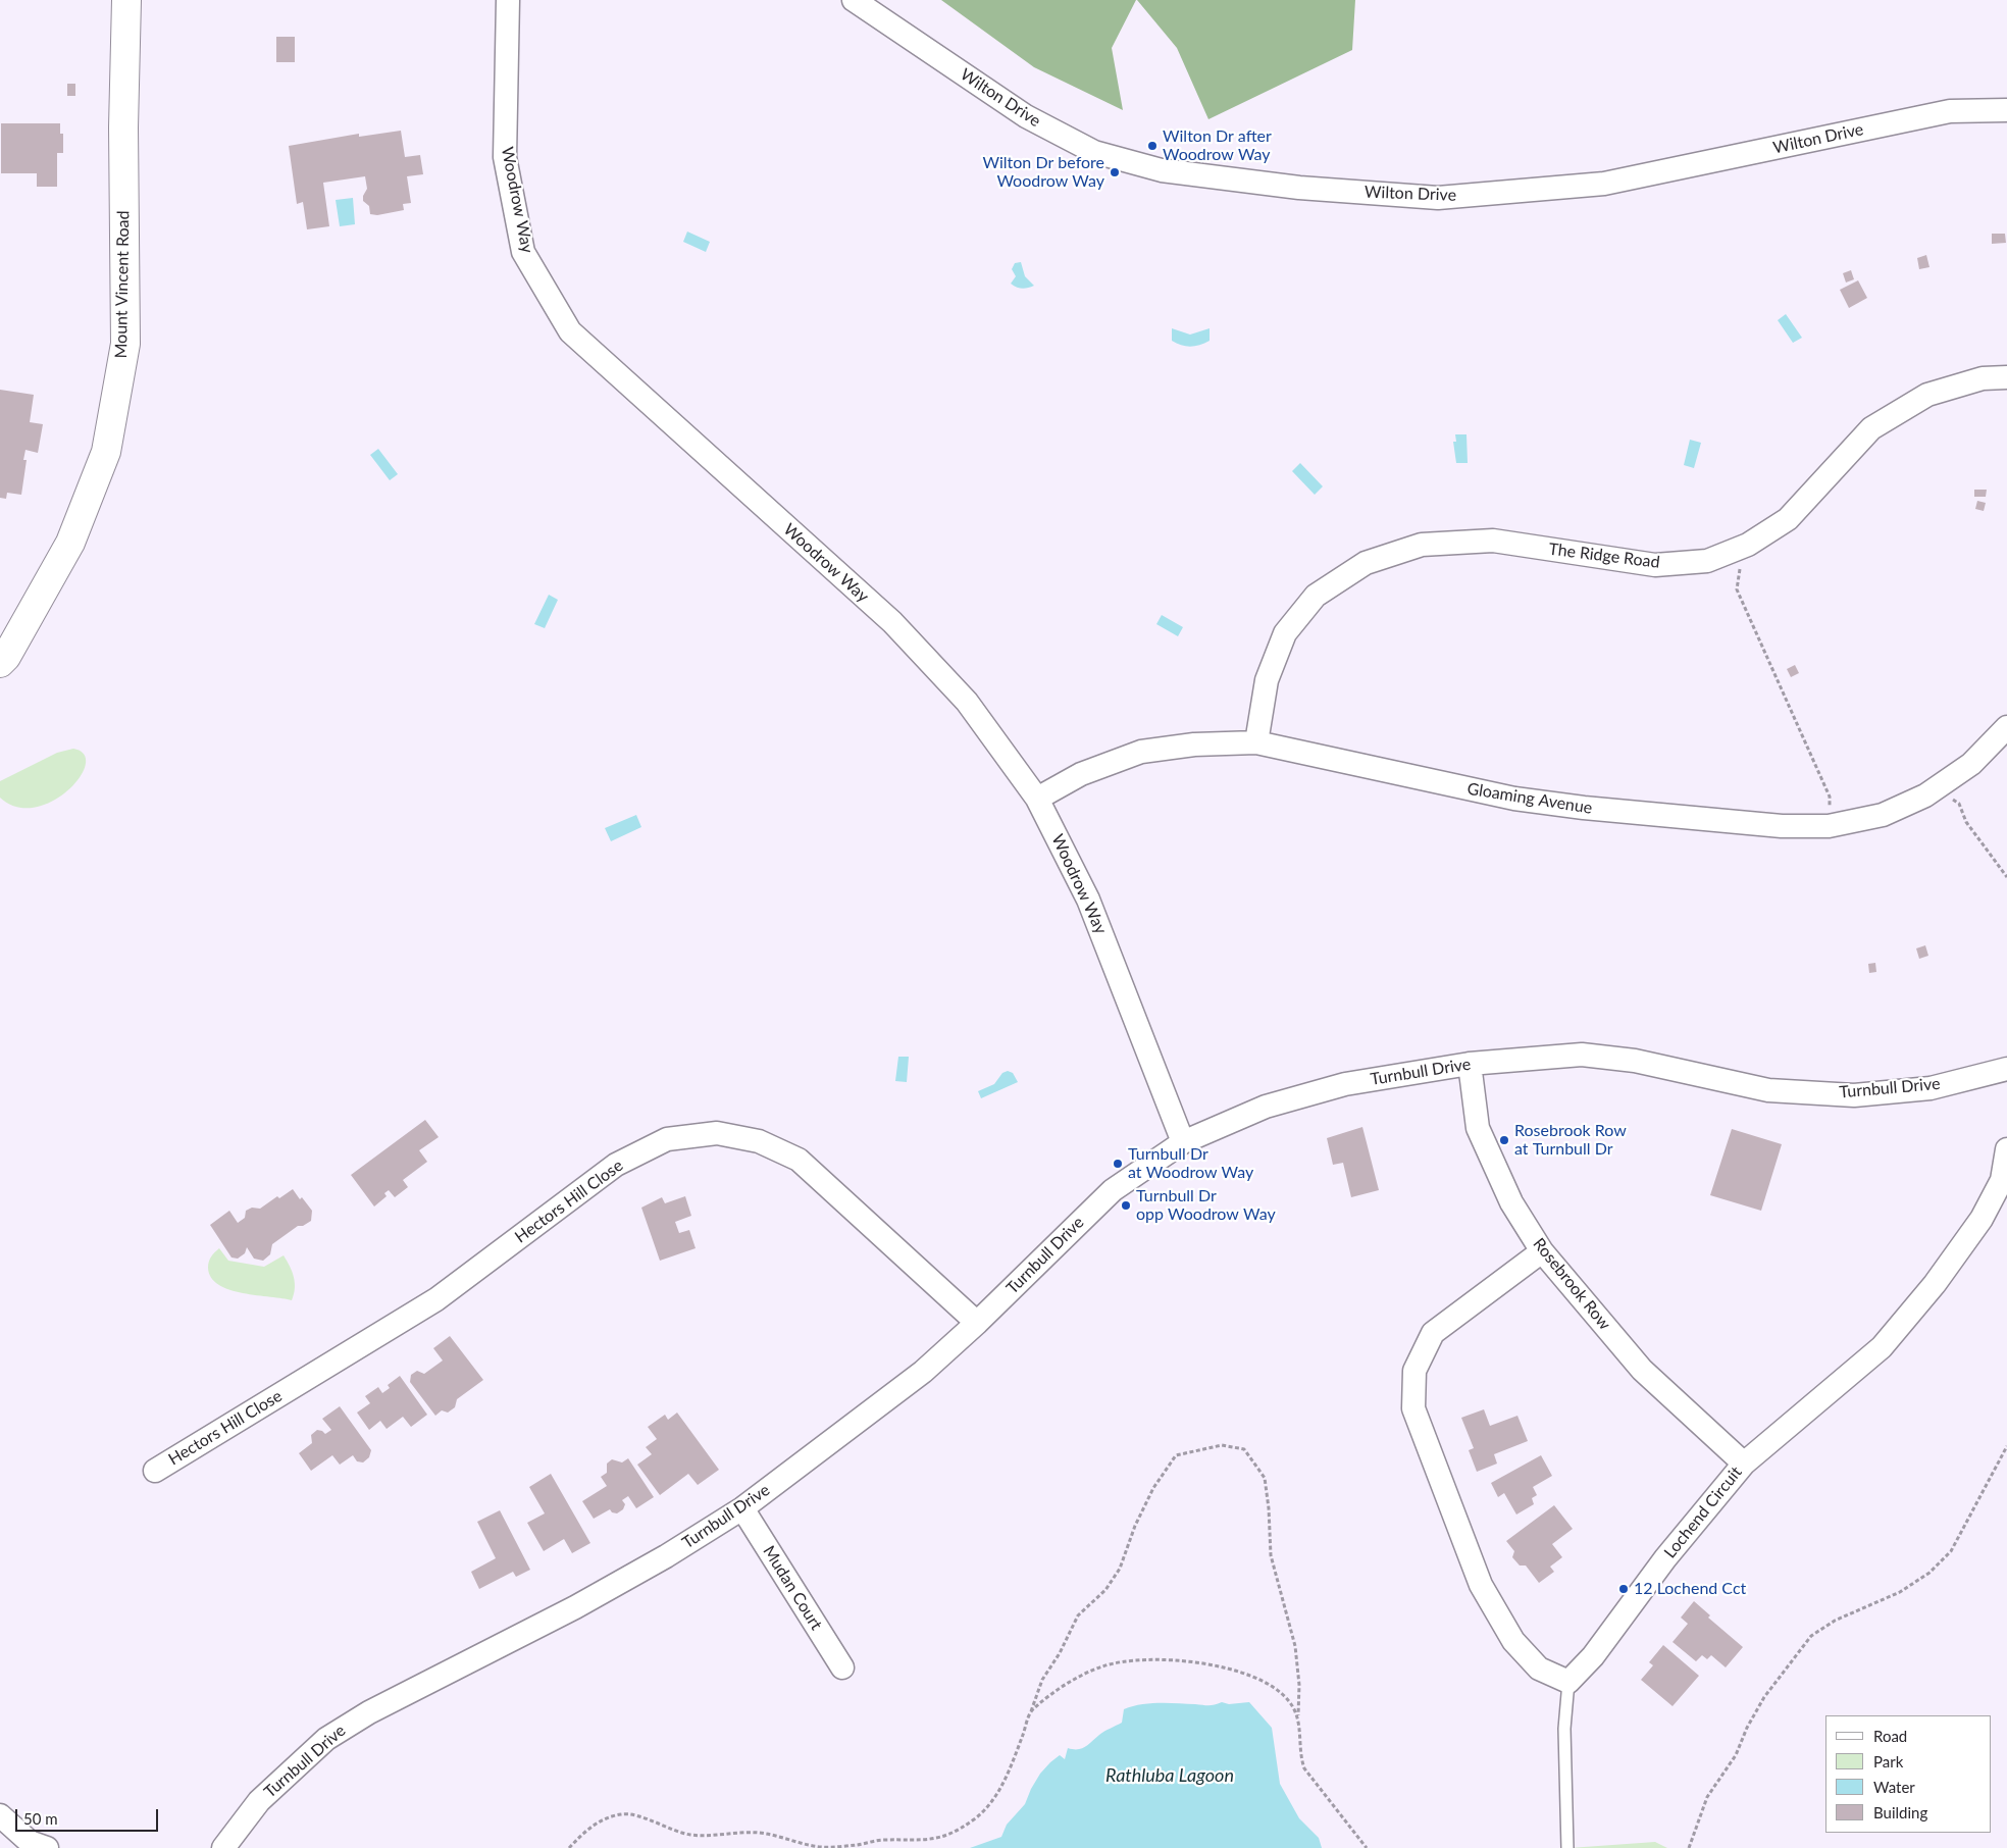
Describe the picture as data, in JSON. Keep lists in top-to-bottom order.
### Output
{
  "streets": {
    "main road": ["Mount Vincent Road"],
    "street": [
      "Wilton Drive",
      "Woodrow Way",
      "The Ridge Road",
      "Gloaming Avenue",
      "Turnbull Drive",
      "Hectors Hill Close",
      "Rosebrook Row",
      "Lochend Circuit",
      "Mudan Court"
    ]
  },
  "crossings": [
    ["Woodrow Way", "Gloaming Avenue"],
    ["Woodrow Way", "Turnbull Drive"],
    ["The Ridge Road", "Gloaming Avenue"],
    ["Turnbull Drive", "Hectors Hill Close"],
    ["Turnbull Drive", "Rosebrook Row"],
    ["Turnbull Drive", "Mudan Court"],
    ["Rosebrook Row", "Lochend Circuit"]
  ],
  "water": ["Rathluba Lagoon"],
  "places": [
    "Wilton Dr after Woodrow Way",
    "Wilton Dr before Woodrow Way",
    "Rosebrook Row at Turnbull Dr",
    "Turnbull Dr at Woodrow Way",
    "Turnbull Dr opp Woodrow Way",
    "12 Lochend Cct"
  ],
  "legend": [
    "Road",
    "Park",
    "Water",
    "Building"
  ],
  "scale_bar": "50 m"
}
